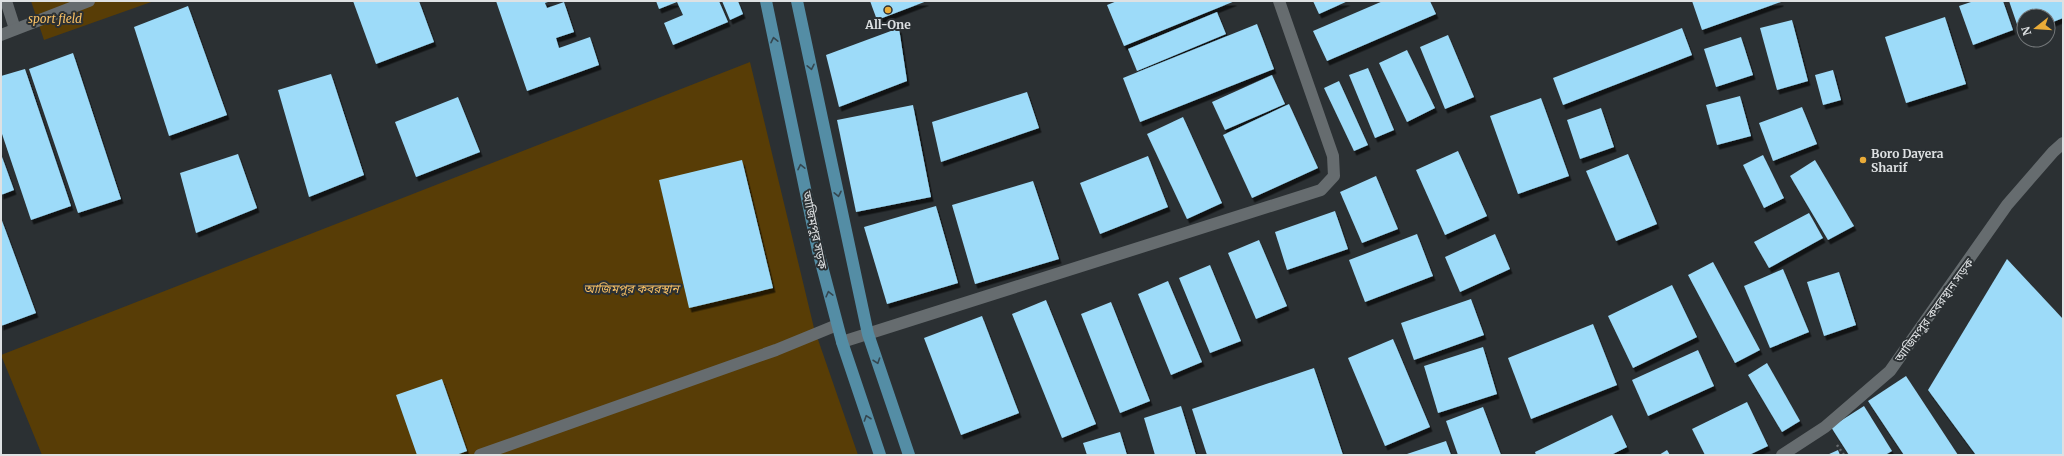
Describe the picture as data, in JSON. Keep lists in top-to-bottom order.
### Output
{
  "streets": {
    "main road": ["আজিমপুর সড়ক"],
    "street": ["আজিমপুর কবরস্থান সড়ক"]
  },
  "parks": ["sport field", "আজিমপুর কবরস্থান"],
  "places": ["All-One", "Boro Dayera Sharif"],
  "north": "left"
}
